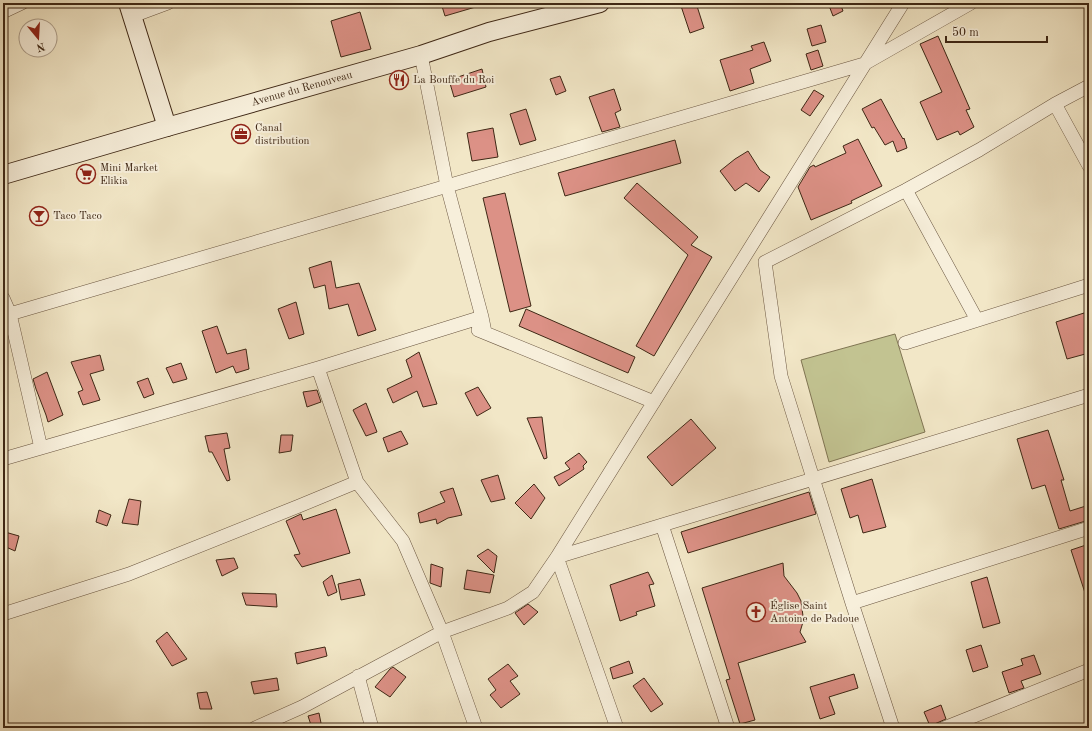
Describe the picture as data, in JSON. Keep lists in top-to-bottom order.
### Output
{
  "streets": {
    "main road": ["Avenue du Renouveau"]
  },
  "places": {
    "restaurant": ["La Bouffe du Roi"],
    "office": ["Canal distribution"],
    "supermarket": ["Mini Market Elikia"],
    "bar": ["Taco Taco"],
    "church": ["Église Saint Antoine de Padoue"]
  },
  "scale_bar": "50 m",
  "north": "bottom"
}
